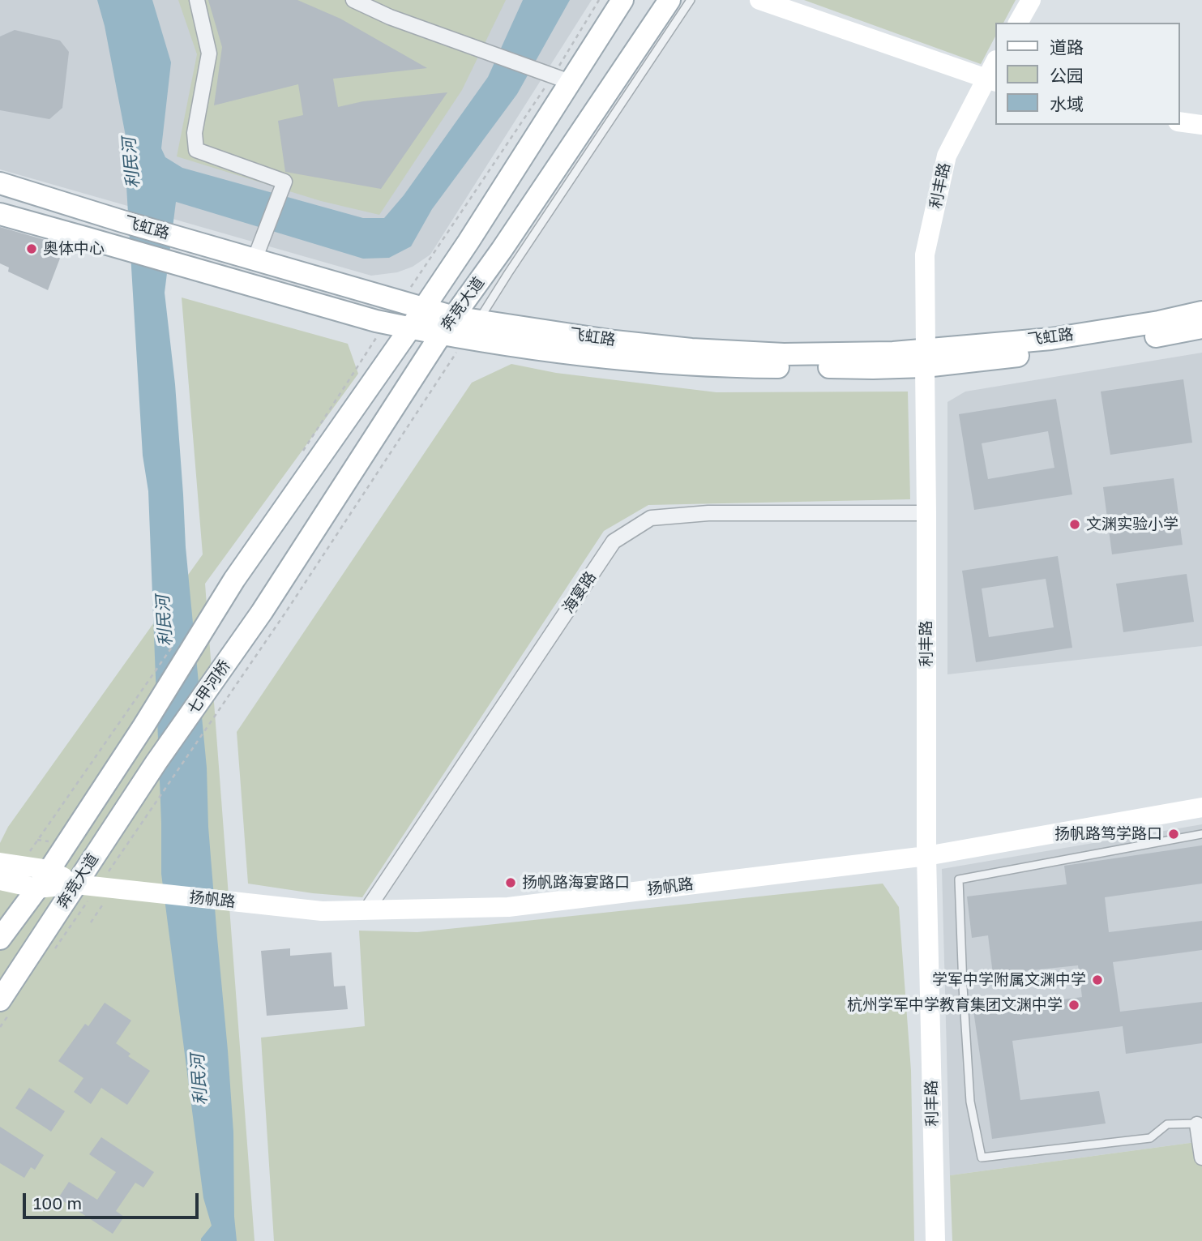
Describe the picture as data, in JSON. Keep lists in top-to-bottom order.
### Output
{
  "streets": {
    "main road": ["飞虹路", "奔竞大道", "七甲河桥"],
    "street": ["利丰路", "海宴路", "扬帆路"]
  },
  "crossings": [
    ["利丰路", "飞虹路"],
    ["利丰路", "海宴路"],
    ["利丰路", "扬帆路"],
    ["飞虹路", "奔竞大道"],
    ["奔竞大道", "七甲河桥"],
    ["奔竞大道", "扬帆路"],
    ["海宴路", "扬帆路"]
  ],
  "water": ["利民河"],
  "places": [
    "奥体中心",
    "文渊实验小学",
    "扬帆路笃学路口",
    "扬帆路海宴路口",
    "学军中学附属文渊中学",
    "杭州学军中学教育集团文渊中学"
  ],
  "legend": ["道路", "公园", "水域"],
  "scale_bar": "100 m"
}
